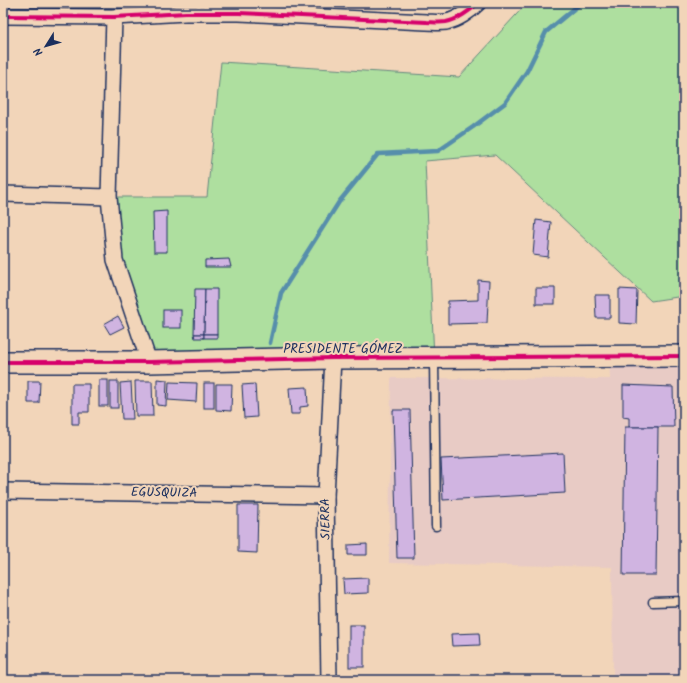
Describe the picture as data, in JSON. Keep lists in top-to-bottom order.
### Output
{
  "streets": {
    "main road": ["PRESIDENTE GÓMEZ"],
    "street": ["EGUSQUIZA", "SIERRA"]
  },
  "crossings": [
    ["PRESIDENTE GÓMEZ", "SIERRA"],
    ["EGUSQUIZA", "SIERRA"]
  ],
  "north": "bottom left"
}
